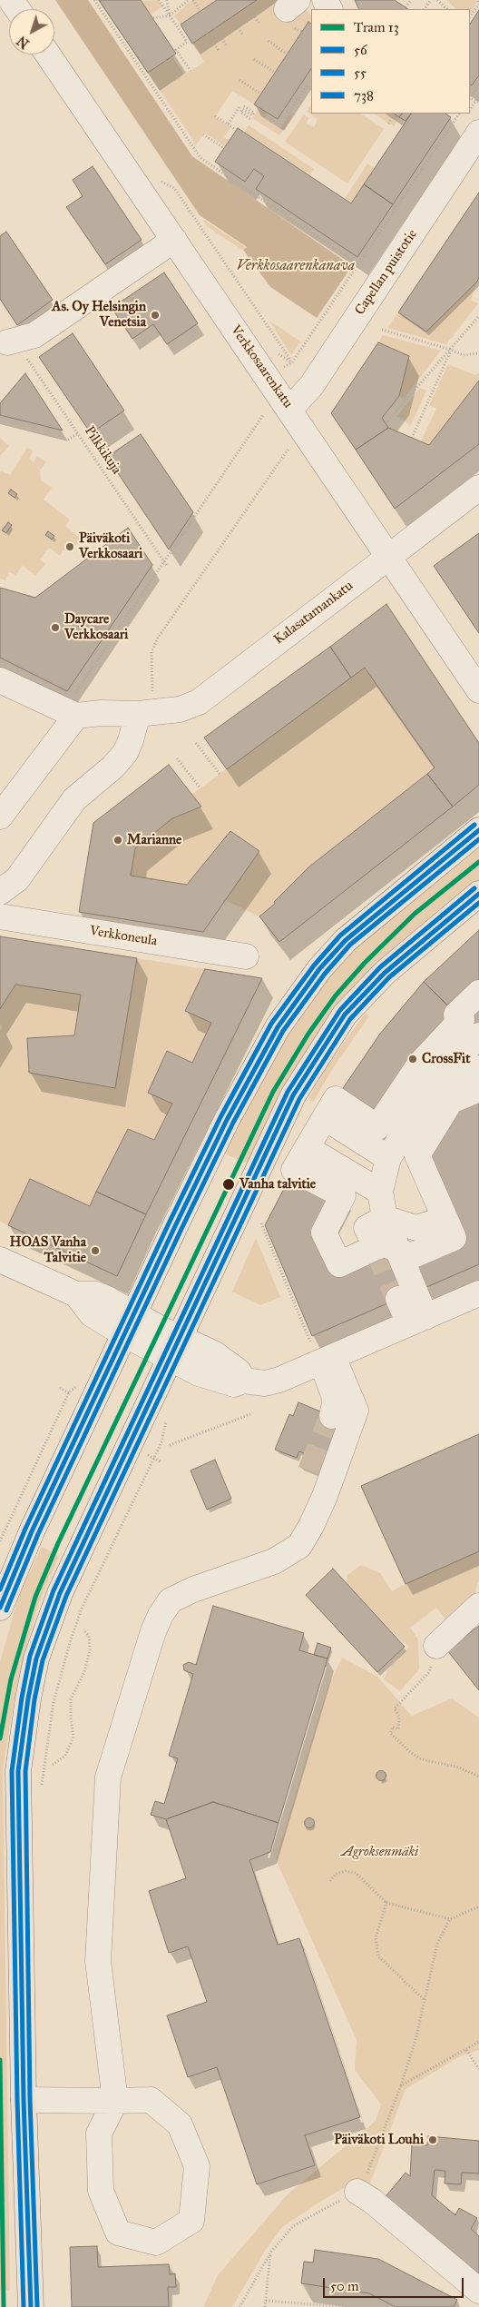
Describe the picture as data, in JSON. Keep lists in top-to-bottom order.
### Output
{
  "streets": {
    "street": [
      "Capellan puistotie",
      "Verkkosaarenkatu",
      "Kalasatamankatu",
      "Verkkoneula"
    ],
    "path": ["Pilkkikuja"]
  },
  "crossings": [
    ["Capellan puistotie", "Verkkosaarenkatu"],
    ["Verkkosaarenkatu", "Kalasatamankatu"]
  ],
  "water": ["Verkkosaarenkanava"],
  "parks": ["Agroksenmäki"],
  "places": [
    "As. Oy Helsingin Venetsia",
    "Päiväkoti Verkkosaari",
    "Daycare Verkkosaari",
    "Marianne",
    "CrossFit",
    "Vanha talvitie",
    "HOAS Vanha Talvitie",
    "Päiväkoti Louhi"
  ],
  "lines": [
    "transit line 738",
    "transit line 56",
    "transit line 55",
    "tram line 13"
  ],
  "legend": [
    "Tram 13",
    "56",
    "55",
    "738"
  ],
  "scale_bar": "50 m",
  "north": "bottom left"
}
